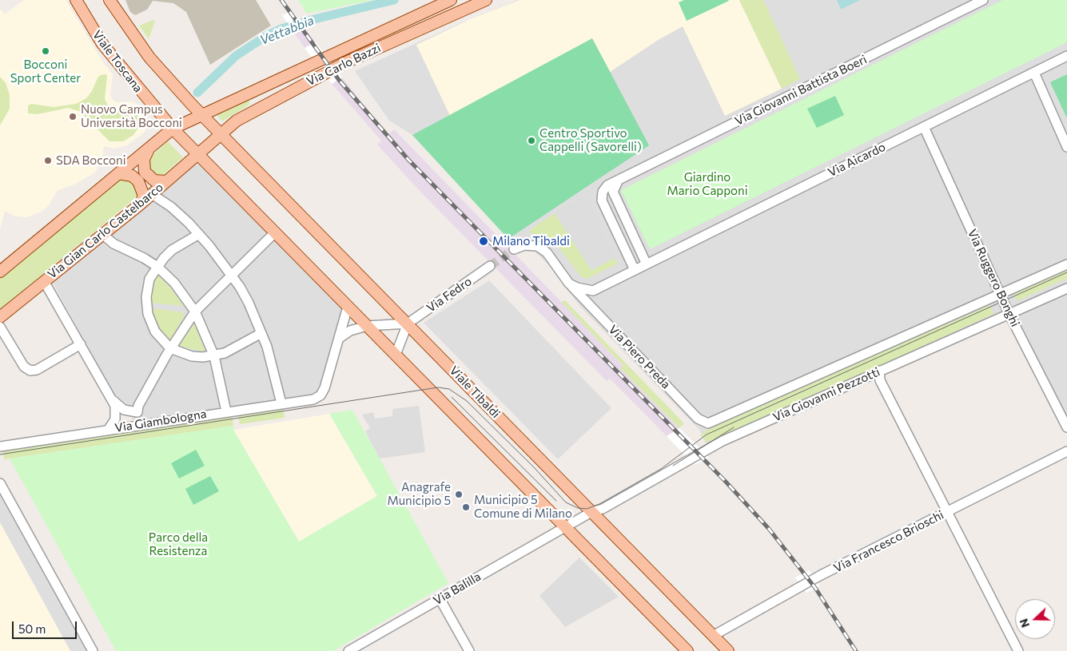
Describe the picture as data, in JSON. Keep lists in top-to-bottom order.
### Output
{
  "streets": {
    "main road": [
      "Viale Toscana",
      "Via Carlo Bazzi",
      "Via Gian Carlo Castelbarco",
      "Viale Tibaldi"
    ],
    "street": [
      "Via Giovanni Battista Boeri",
      "Via Aicardo",
      "Via Ruggero Bonghi",
      "Via Fedro",
      "Via Piero Preda",
      "Via Giovanni Pezzotti",
      "Via Giambologna",
      "Via Francesco Brioschi",
      "Via Balilla"
    ]
  },
  "crossings": [
    ["Viale Toscana", "Via Carlo Bazzi"],
    ["Viale Toscana", "Via Gian Carlo Castelbarco"],
    ["Via Carlo Bazzi", "Via Gian Carlo Castelbarco"],
    ["Via Carlo Bazzi", "Viale Tibaldi"],
    ["Via Giovanni Battista Boeri", "Via Aicardo"],
    ["Via Aicardo", "Via Ruggero Bonghi"],
    ["Via Ruggero Bonghi", "Via Giovanni Pezzotti"],
    ["Via Fedro", "Viale Tibaldi"],
    ["Via Piero Preda", "Via Giovanni Pezzotti"],
    ["Viale Tibaldi", "Via Giovanni Pezzotti"],
    ["Viale Tibaldi", "Via Francesco Brioschi"],
    ["Via Giovanni Pezzotti", "Via Balilla"]
  ],
  "water": ["Vettabbia"],
  "parks": ["Giardino Mario Capponi", "Parco della Resistenza"],
  "places": [
    "Bocconi Sport Center",
    "Nuovo Campus Università Bocconi",
    "Centro Sportivo Cappelli (Savorelli)",
    "SDA Bocconi",
    "Milano Tibaldi",
    "Anagrafe Municipio 5",
    "Municipio 5 Comune di Milano"
  ],
  "scale_bar": "50 m",
  "north": "left"
}
